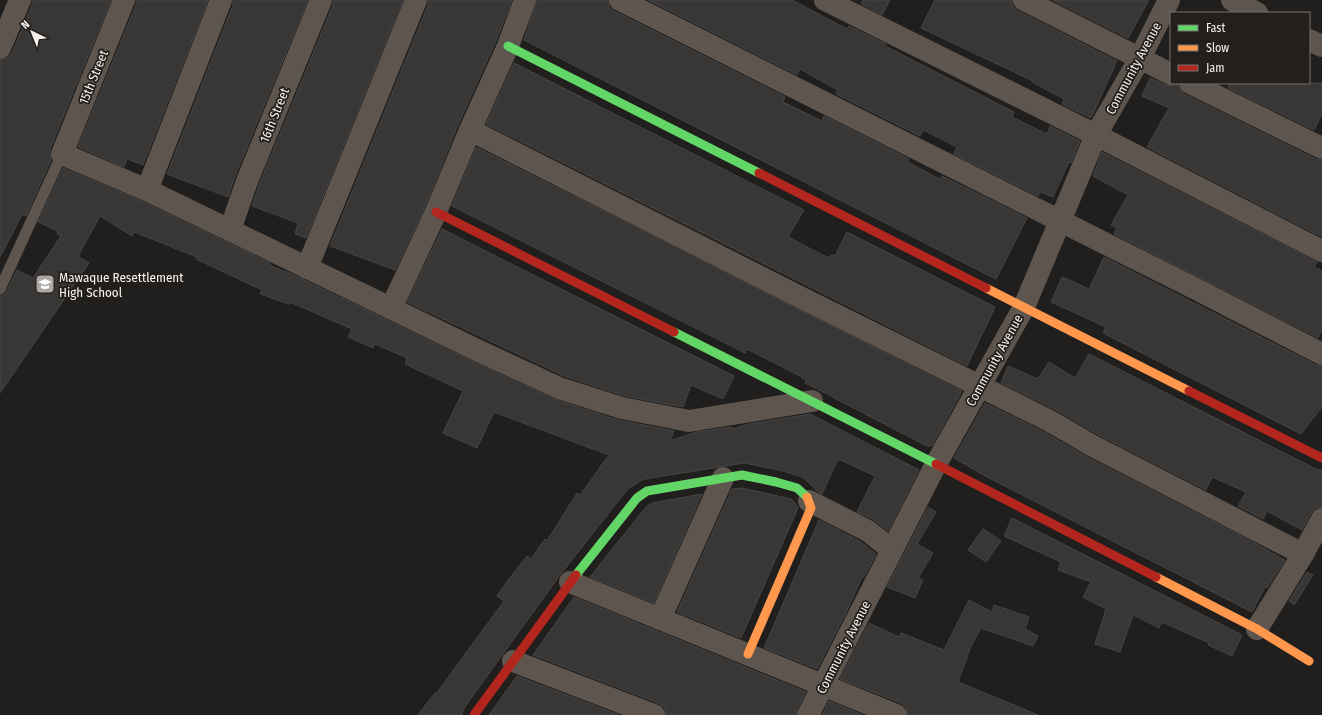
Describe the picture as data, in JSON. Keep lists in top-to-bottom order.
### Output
{
  "streets": {
    "street": ["Community Avenue", "15th Street", "16th Street"]
  },
  "places": {
    "school or university": ["Mawaque Resettlement High School"]
  },
  "legend": ["Fast", "Slow", "Jam"],
  "north": "top left"
}
